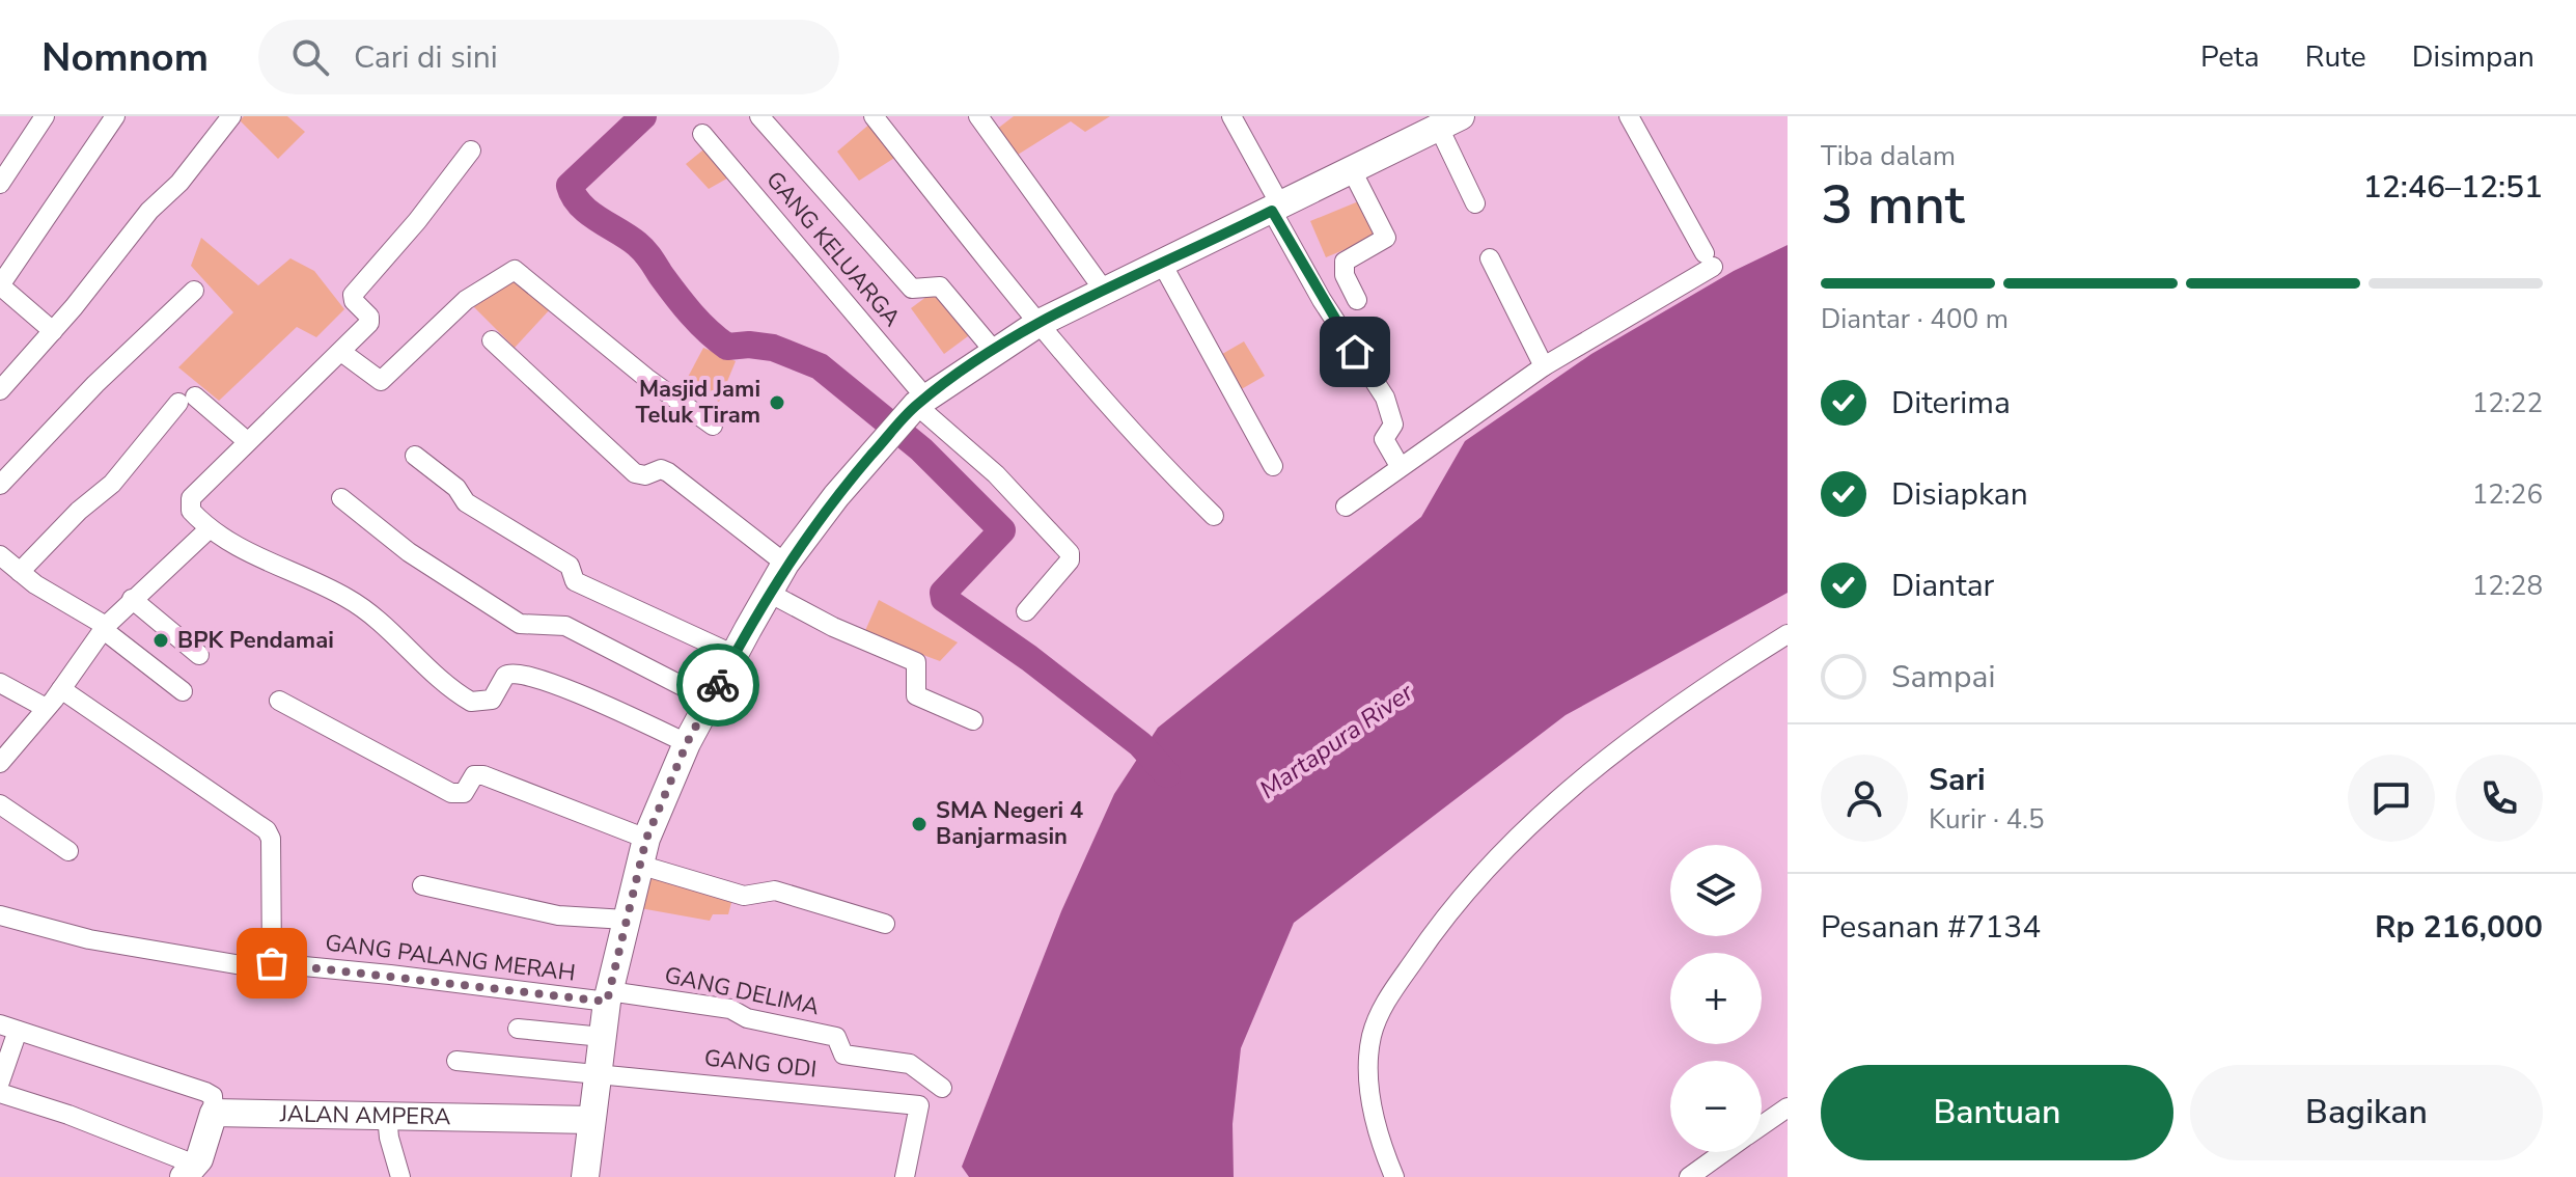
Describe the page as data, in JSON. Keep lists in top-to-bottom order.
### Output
{
  "streets": {
    "street": [
      "GANG KELUARGA",
      "GANG PALANG MERAH",
      "GANG DELIMA",
      "GANG ODI",
      "JALAN AMPERA"
    ]
  },
  "crossings": [
    ["GANG PALANG MERAH", "GANG DELIMA"]
  ],
  "water": ["Martapura River"],
  "places": ["Masjid Jami Teluk Tiram", "BPK Pendamai", "SMA Negeri 4 Banjarmasin"],
  "page": {
    "header": "Nomnom",
    "search": "Cari di sini",
    "nav": ["Peta", "Rute", "Disimpan"],
    "heading": ["3 mnt", "Tiba dalam", "12:46–12:51"],
    "panel": [
      "Sari",
      "Kurir · 4.5",
      "Pesanan #7134",
      "Rp 216,000"
    ],
    "bar": "Diantar · 400 m",
    "list": [
      ["Diterima", "12:22"],
      ["Disiapkan", "12:26"],
      ["Diantar", "12:28"],
      "Sampai"
    ],
    "map_buttons": ["+", "−"],
    "buttons": ["Bantuan", "Bagikan"]
  }
}
